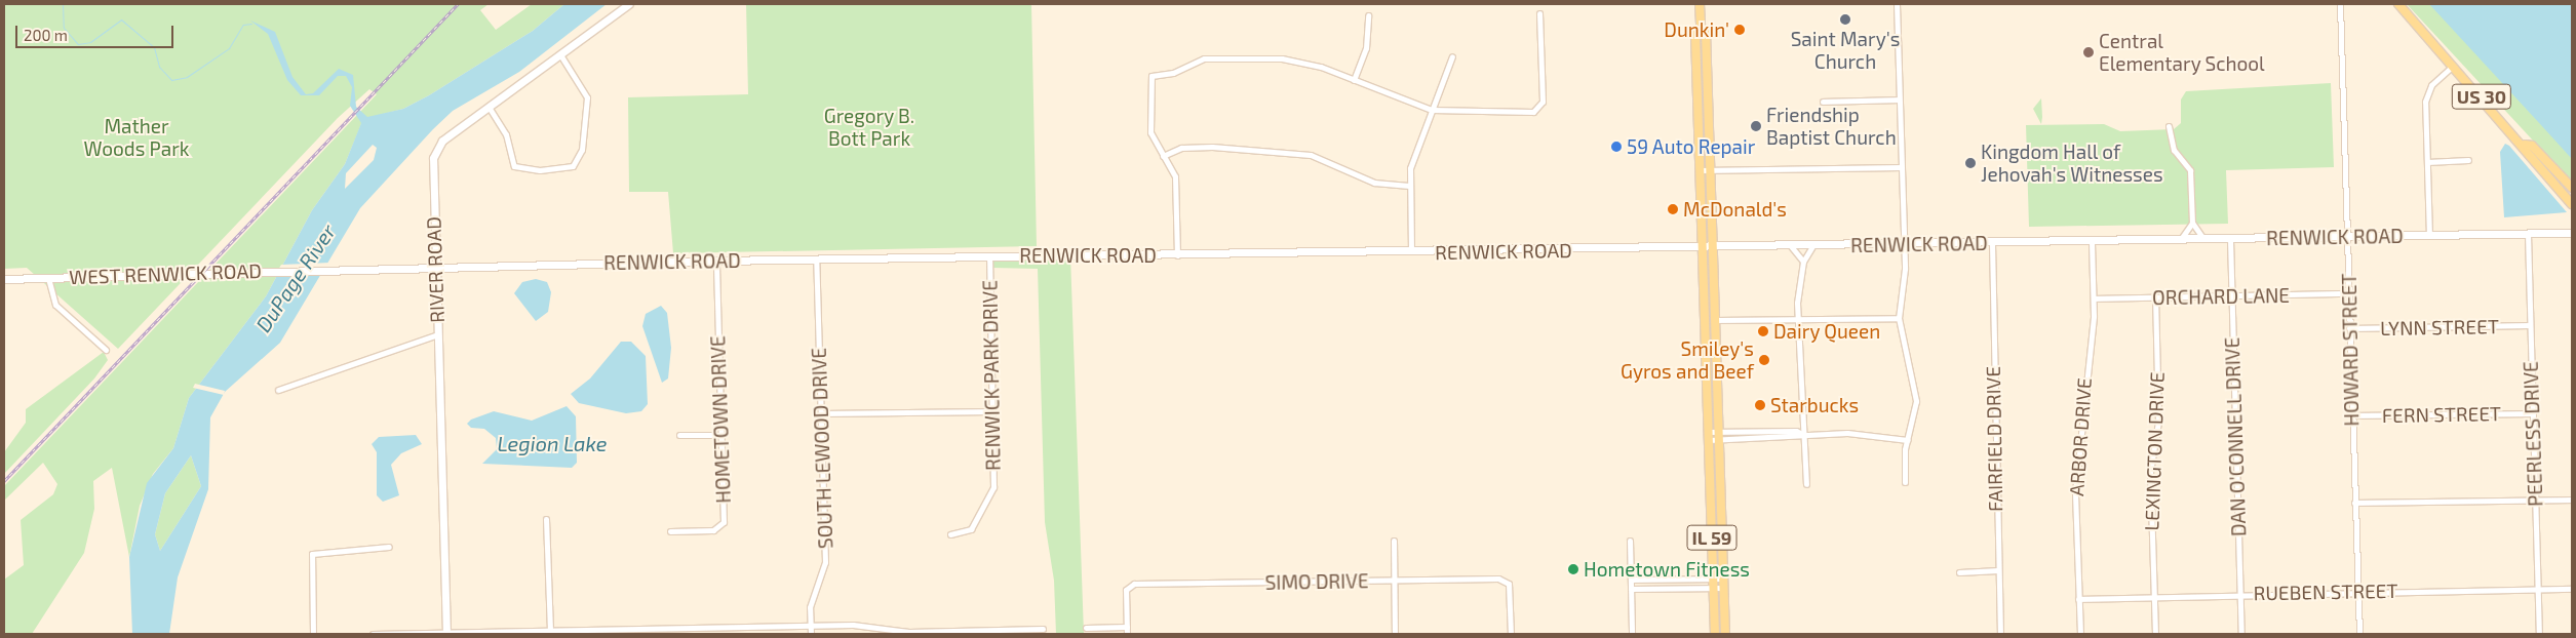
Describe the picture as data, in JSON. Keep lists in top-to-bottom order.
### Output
{
  "streets": {
    "main road": ["US 30", "IL 59"],
    "street": [
      "RENWICK ROAD",
      "RIVER ROAD",
      "WEST RENWICK ROAD",
      "ORCHARD LANE",
      "LYNN STREET",
      "HOWARD STREET",
      "RENWICK PARK DRIVE",
      "FERN STREET",
      "HOMETOWN DRIVE",
      "PEERLESS DRIVE",
      "ARBOR DRIVE",
      "DAN O'CONNELL DRIVE",
      "FAIRFIELD DRIVE",
      "SOUTH LEWOOD DRIVE",
      "LEXINGTON DRIVE",
      "SIMO DRIVE",
      "RUEBEN STREET"
    ]
  },
  "crossings": [
    ["RENWICK ROAD", "RIVER ROAD"],
    ["RENWICK ROAD", "WEST RENWICK ROAD"],
    ["RENWICK ROAD", "HOWARD STREET"],
    ["RENWICK ROAD", "RENWICK PARK DRIVE"],
    ["RENWICK ROAD", "HOMETOWN DRIVE"],
    ["RENWICK ROAD", "PEERLESS DRIVE"],
    ["RENWICK ROAD", "ARBOR DRIVE"],
    ["RENWICK ROAD", "DAN O'CONNELL DRIVE"],
    ["RENWICK ROAD", "FAIRFIELD DRIVE"],
    ["RENWICK ROAD", "SOUTH LEWOOD DRIVE"],
    ["RENWICK ROAD", "IL 59"],
    ["RIVER ROAD", "WEST RENWICK ROAD"],
    ["ORCHARD LANE", "HOWARD STREET"],
    ["ORCHARD LANE", "ARBOR DRIVE"],
    ["ORCHARD LANE", "DAN O'CONNELL DRIVE"],
    ["ORCHARD LANE", "LEXINGTON DRIVE"],
    ["LYNN STREET", "HOWARD STREET"],
    ["LYNN STREET", "PEERLESS DRIVE"],
    ["HOWARD STREET", "FERN STREET"],
    ["HOWARD STREET", "RUEBEN STREET"],
    ["FERN STREET", "PEERLESS DRIVE"],
    ["PEERLESS DRIVE", "RUEBEN STREET"],
    ["ARBOR DRIVE", "RUEBEN STREET"],
    ["DAN O'CONNELL DRIVE", "RUEBEN STREET"],
    ["LEXINGTON DRIVE", "RUEBEN STREET"]
  ],
  "water": ["DuPage River", "Legion Lake"],
  "parks": ["Gregory B. Bott Park", "Mather Woods Park"],
  "places": [
    "Saint Mary's Church",
    "Dunkin'",
    "Central Elementary School",
    "Friendship Baptist Church",
    "59 Auto Repair",
    "Kingdom Hall of Jehovah's Witnesses",
    "McDonald's",
    "Dairy Queen",
    "Smiley's Gyros and Beef",
    "Starbucks",
    "Hometown Fitness"
  ],
  "scale_bar": "200 m"
}
